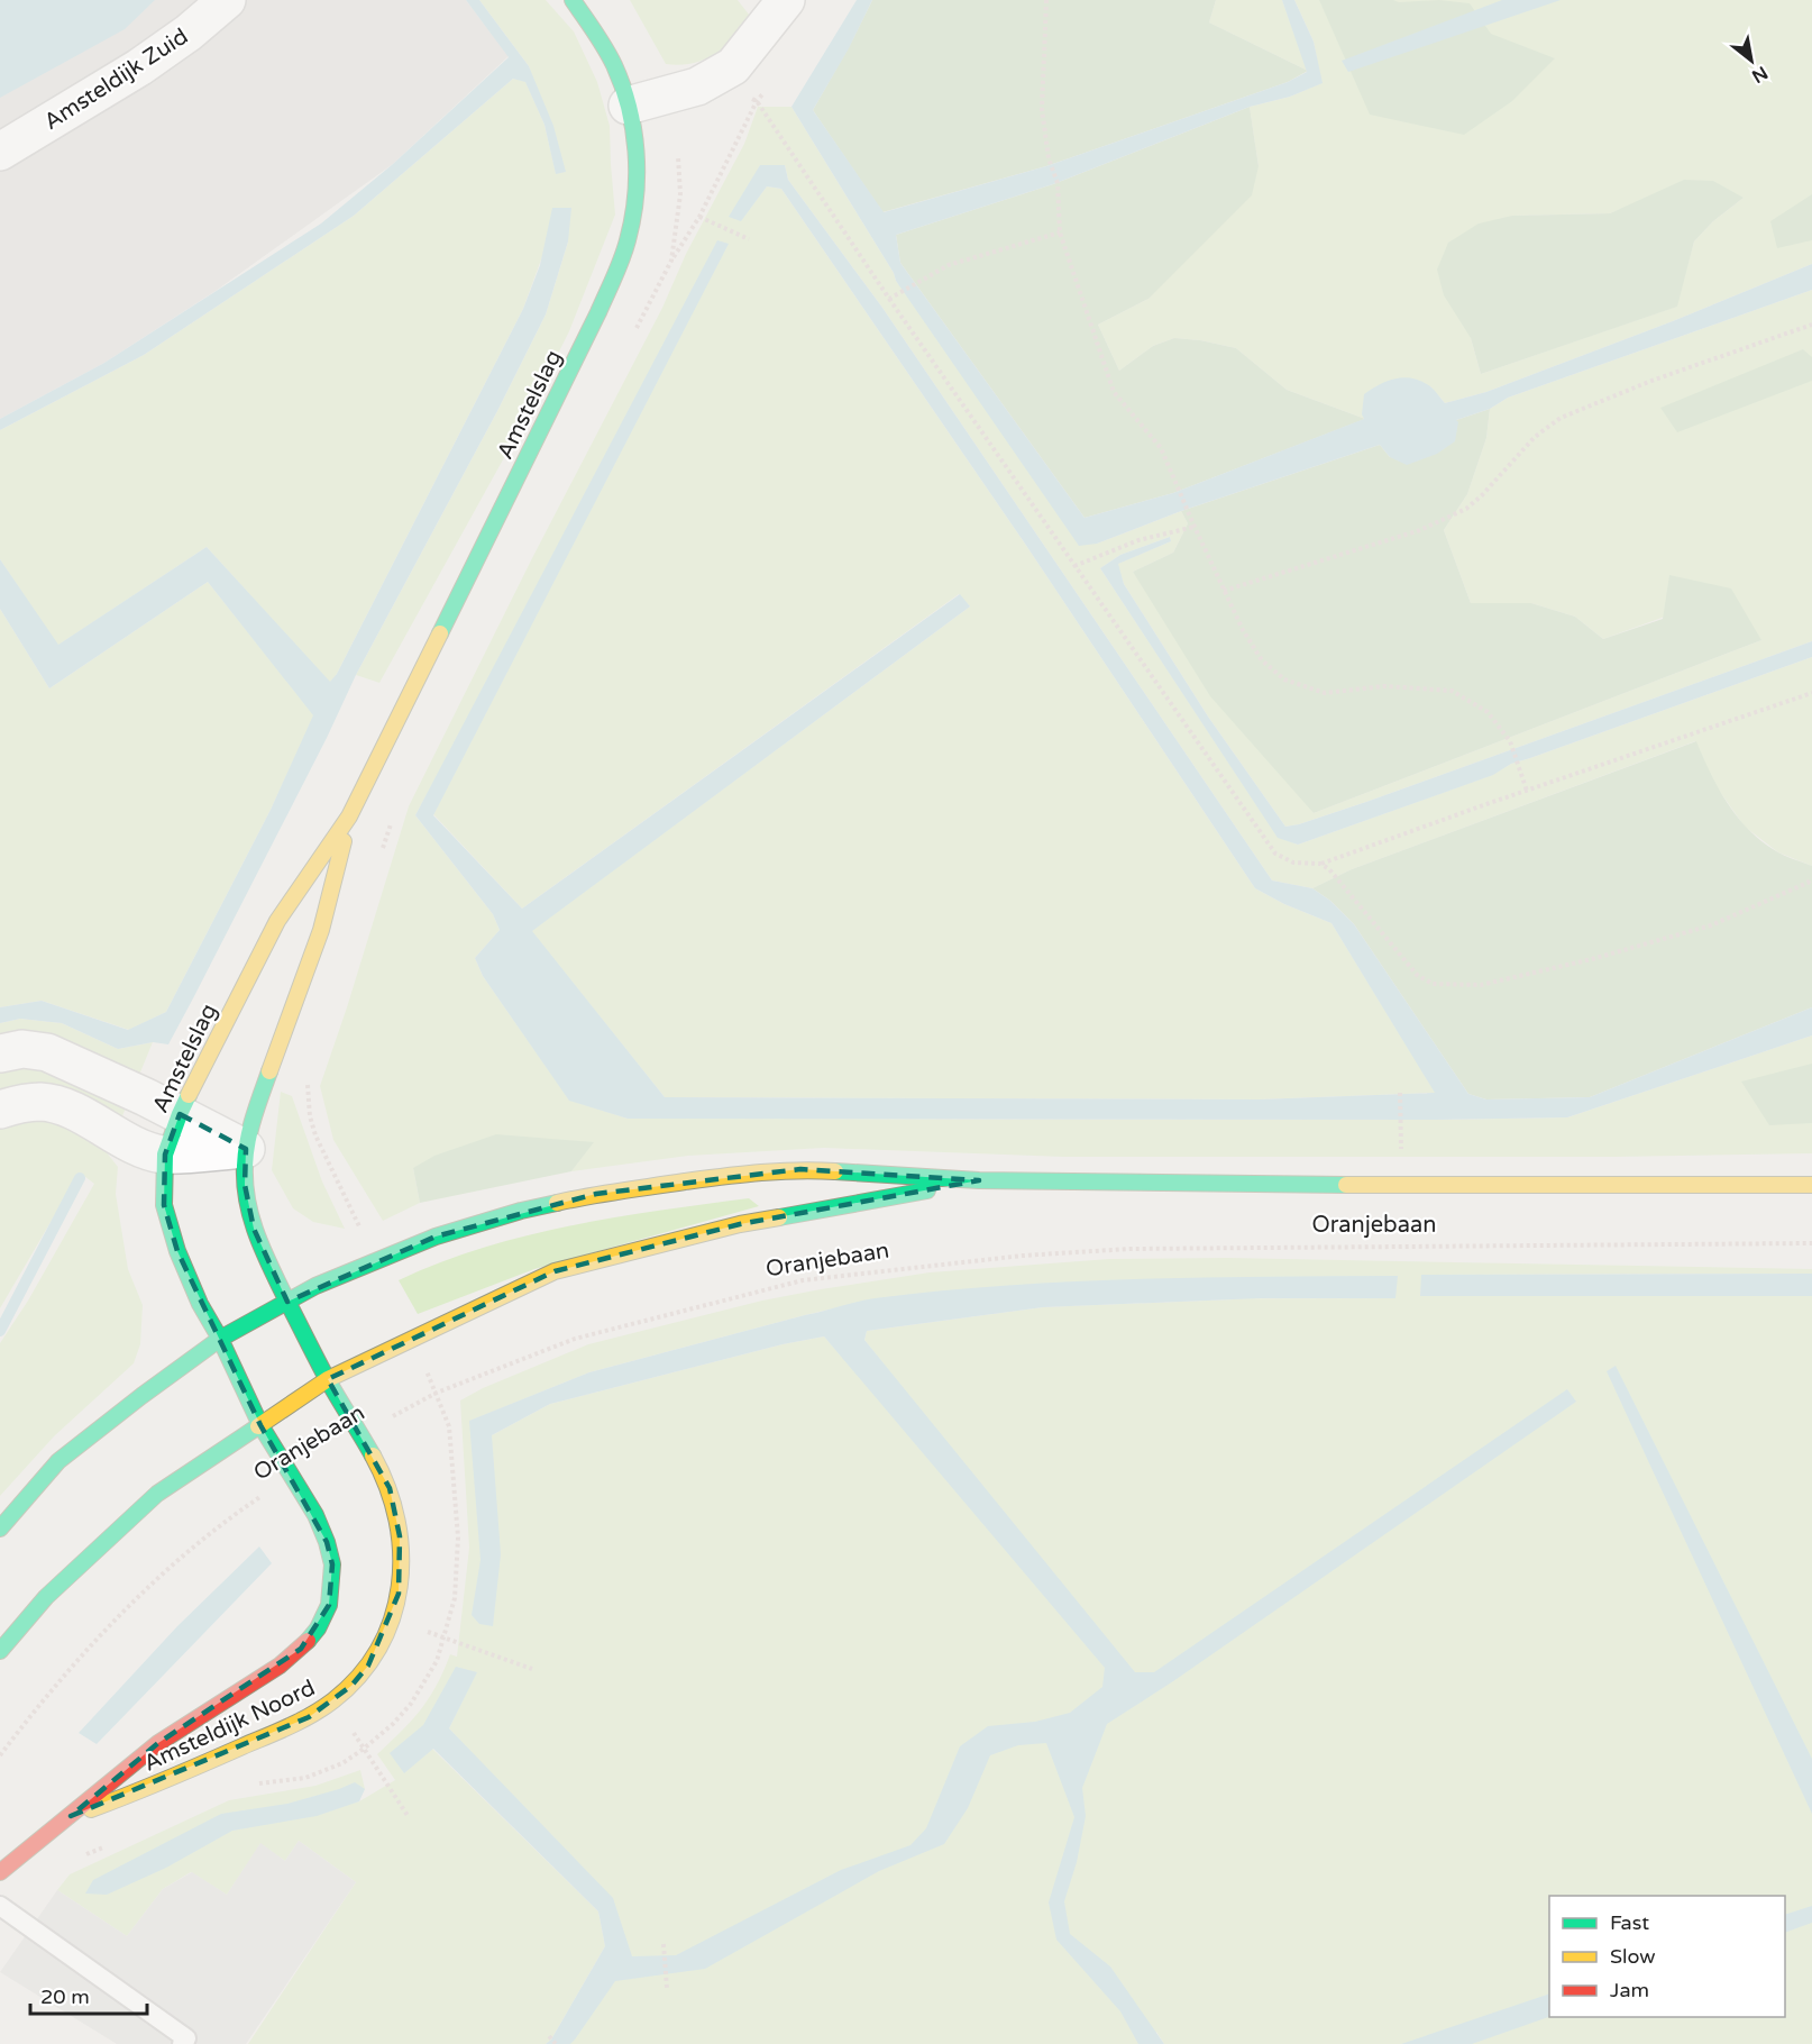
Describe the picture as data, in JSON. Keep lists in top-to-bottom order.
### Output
{
  "streets": {
    "street": [
      "Amsteldijk Zuid",
      "Amstelslag",
      "Oranjebaan",
      "Amsteldijk Noord"
    ]
  },
  "crossings": [
    ["Amstelslag", "Oranjebaan"],
    ["Amstelslag", "Amsteldijk Noord"],
    ["Oranjebaan", "Amsteldijk Noord"]
  ],
  "legend": ["Fast", "Slow", "Jam"],
  "scale_bar": "20 m",
  "north": "bottom right"
}
